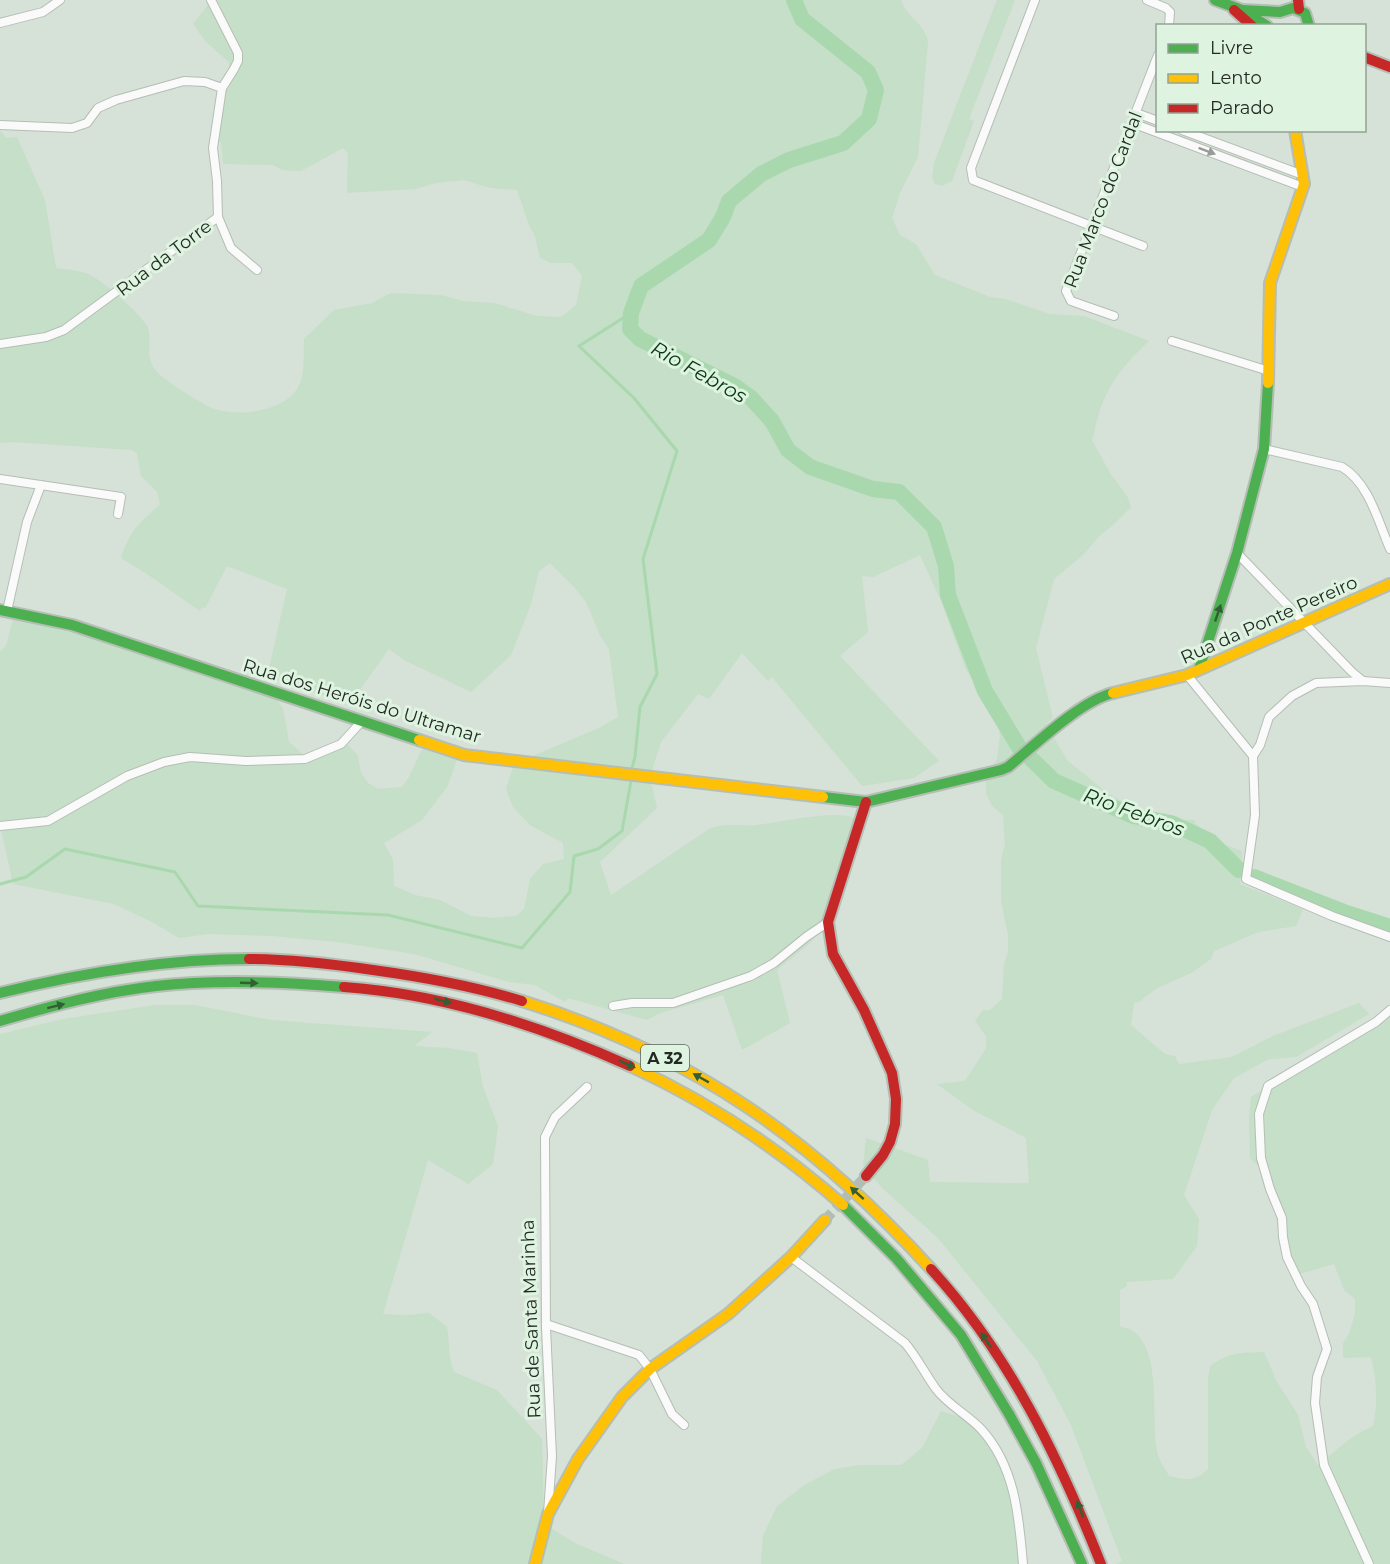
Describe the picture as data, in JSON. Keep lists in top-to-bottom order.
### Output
{
  "streets": {
    "main road": [
      "Rua da Ponte Pereiro",
      "Rua dos Heróis do Ultramar",
      "A 32",
      "Rua de Santa Marinha"
    ],
    "street": ["Rua Marco do Cardal", "Rua da Torre"]
  },
  "crossings": [
    ["Rua da Ponte Pereiro", "Rua dos Heróis do Ultramar"]
  ],
  "water": ["Rio Febros"],
  "legend": ["Livre", "Lento", "Parado"]
}
